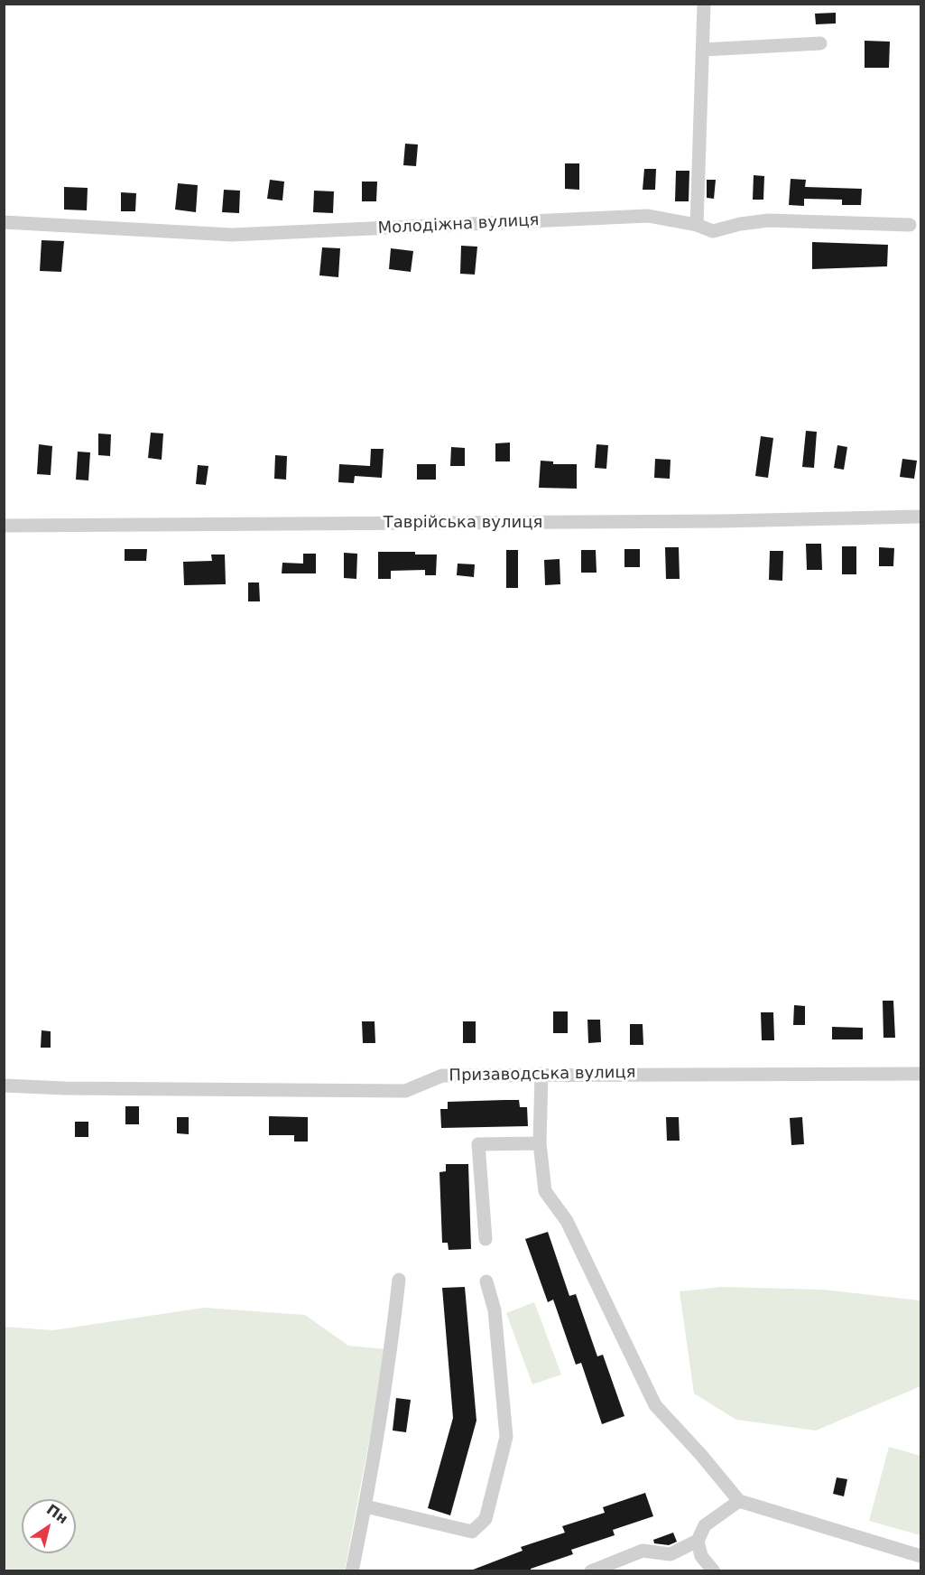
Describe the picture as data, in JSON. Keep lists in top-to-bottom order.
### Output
{
  "streets": {
    "street": ["Молодіжна вулиця", "Таврійська вулиця", "Призаводська вулиця"]
  },
  "north": "top right"
}
